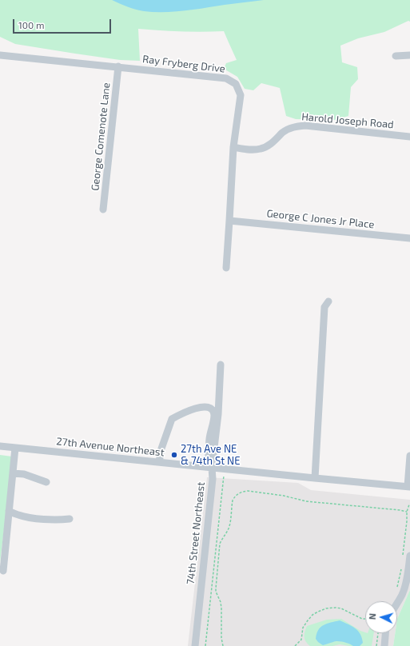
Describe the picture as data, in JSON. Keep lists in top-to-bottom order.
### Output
{
  "streets": {
    "street": [
      "Ray Fryberg Drive",
      "Harold Joseph Road",
      "George Comenote Lane",
      "George C Jones Jr Place",
      "27th Avenue Northeast",
      "74th Street Northeast"
    ]
  },
  "crossings": [
    ["Ray Fryberg Drive", "Harold Joseph Road"],
    ["Ray Fryberg Drive", "George Comenote Lane"],
    ["Ray Fryberg Drive", "George C Jones Jr Place"],
    ["27th Avenue Northeast", "74th Street Northeast"]
  ],
  "places": ["27th Ave NE & 74th St NE"],
  "scale_bar": "100 m",
  "north": "left"
}
